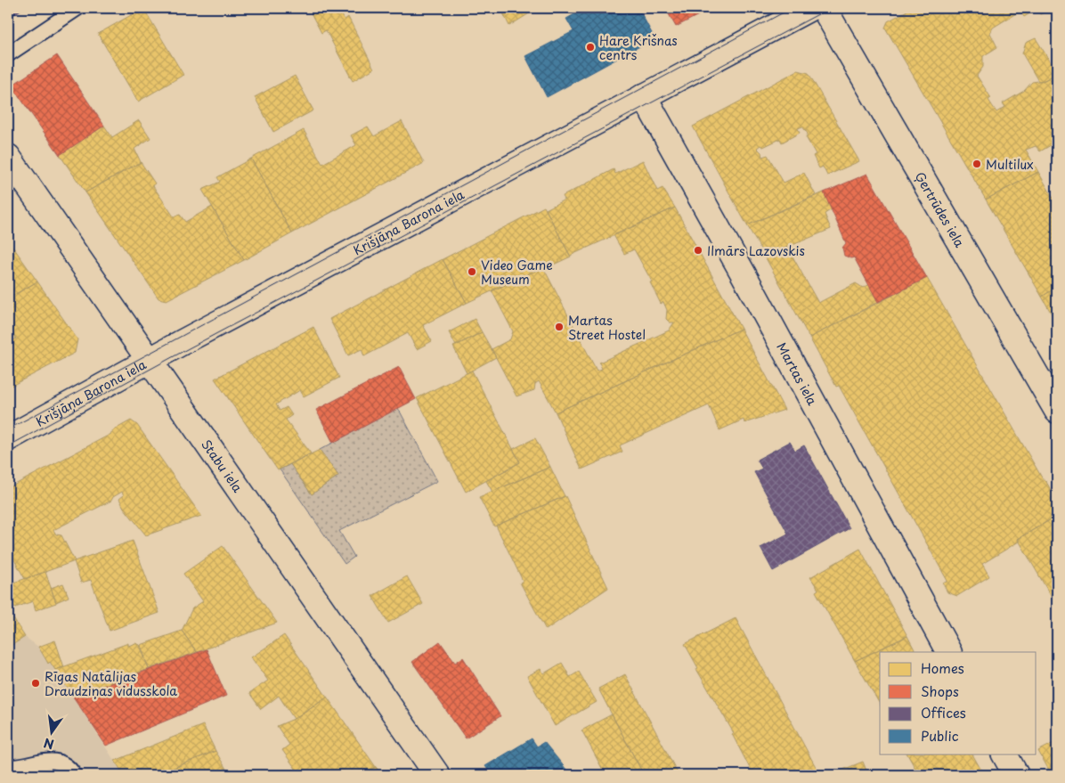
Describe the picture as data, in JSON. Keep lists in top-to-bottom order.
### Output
{
  "streets": {
    "street": [
      "Ģertrūdes iela",
      "Krišjāņa Barona iela",
      "Martas iela",
      "Stabu iela"
    ]
  },
  "crossings": [
    ["Krišjāņa Barona iela", "Martas iela"],
    ["Krišjāņa Barona iela", "Stabu iela"]
  ],
  "places": [
    "Hare Krišnas centrs",
    "Multilux",
    "Ilmārs Lazovskis",
    "Video Game Museum",
    "Martas Street Hostel",
    "Rīgas Natālijas Draudziņas vidusskola"
  ],
  "legend": [
    "Homes",
    "Shops",
    "Offices",
    "Public"
  ],
  "north": "bottom"
}
